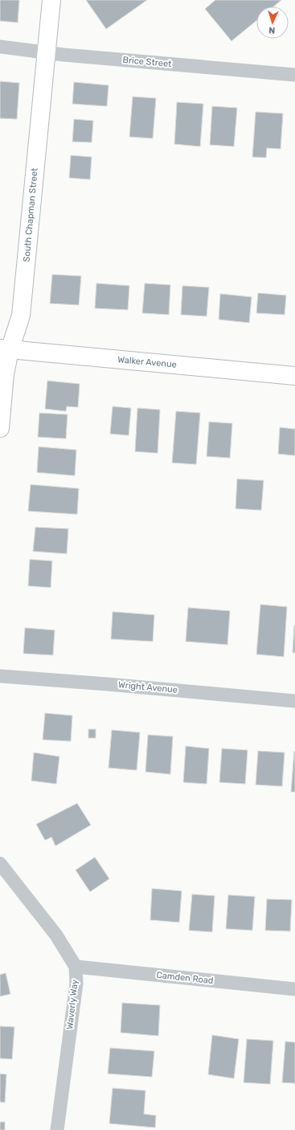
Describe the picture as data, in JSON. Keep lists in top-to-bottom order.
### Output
{
  "streets": {
    "street": [
      "Brice Street",
      "South Chapman Street",
      "Walker Avenue",
      "Wright Avenue",
      "Camden Road",
      "Waverly Way"
    ]
  },
  "crossings": [
    ["Brice Street", "South Chapman Street"],
    ["South Chapman Street", "Walker Avenue"],
    ["Camden Road", "Waverly Way"]
  ],
  "north": "bottom"
}
